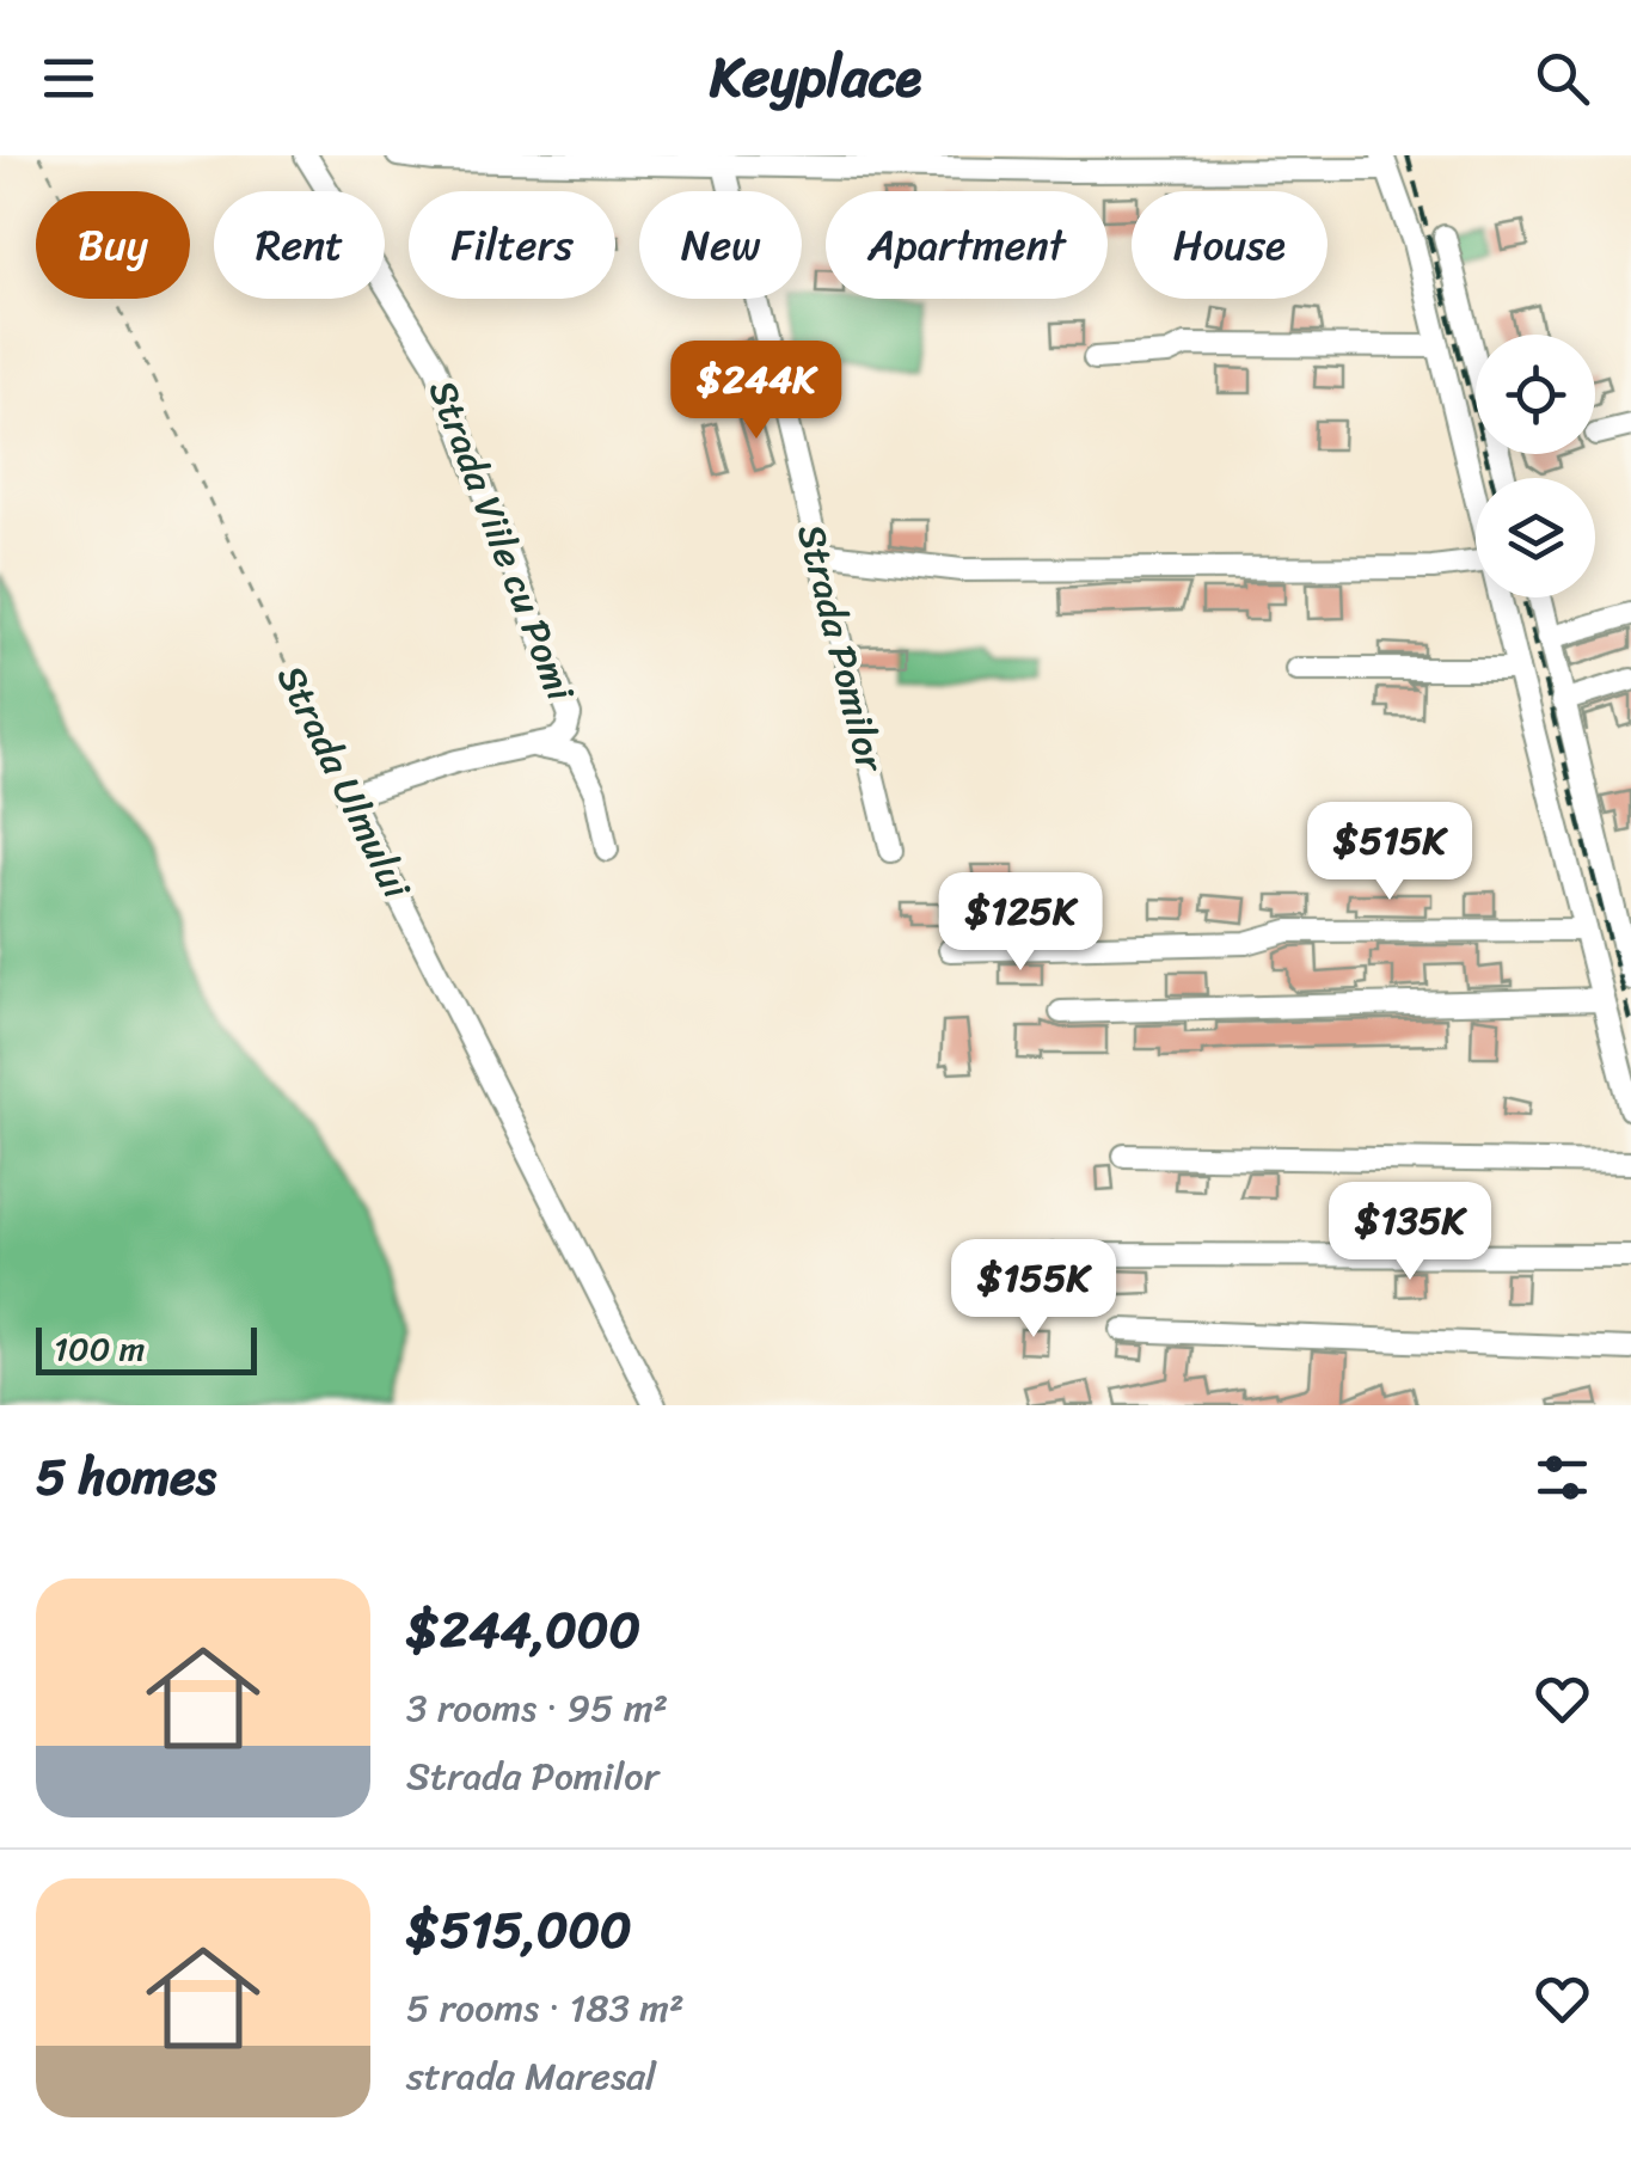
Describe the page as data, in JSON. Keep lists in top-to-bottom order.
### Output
{
  "streets": {
    "street": ["Strada Viile cu Pomi", "Strada Pomilor", "Strada Ulmului"]
  },
  "crossings": [
    ["Strada Viile cu Pomi", "Strada Ulmului"]
  ],
  "scale_bar": "100 m",
  "page": {
    "header": "Keyplace",
    "chip": [
      "Buy",
      "Rent",
      "Filters",
      "New",
      "Apartment",
      "House"
    ],
    "price": [
      "$244K",
      "$515K",
      "$125K",
      "$135K",
      "$155K"
    ],
    "scale": "100 m",
    "heading": "5 homes",
    "list": [
      {
        "name": "$244,000",
        "note": "3 rooms · 95 m² · Strada Pomilor"
      },
      {
        "name": "$515,000",
        "note": "5 rooms · 183 m² · strada Maresal"
      }
    ]
  }
}
